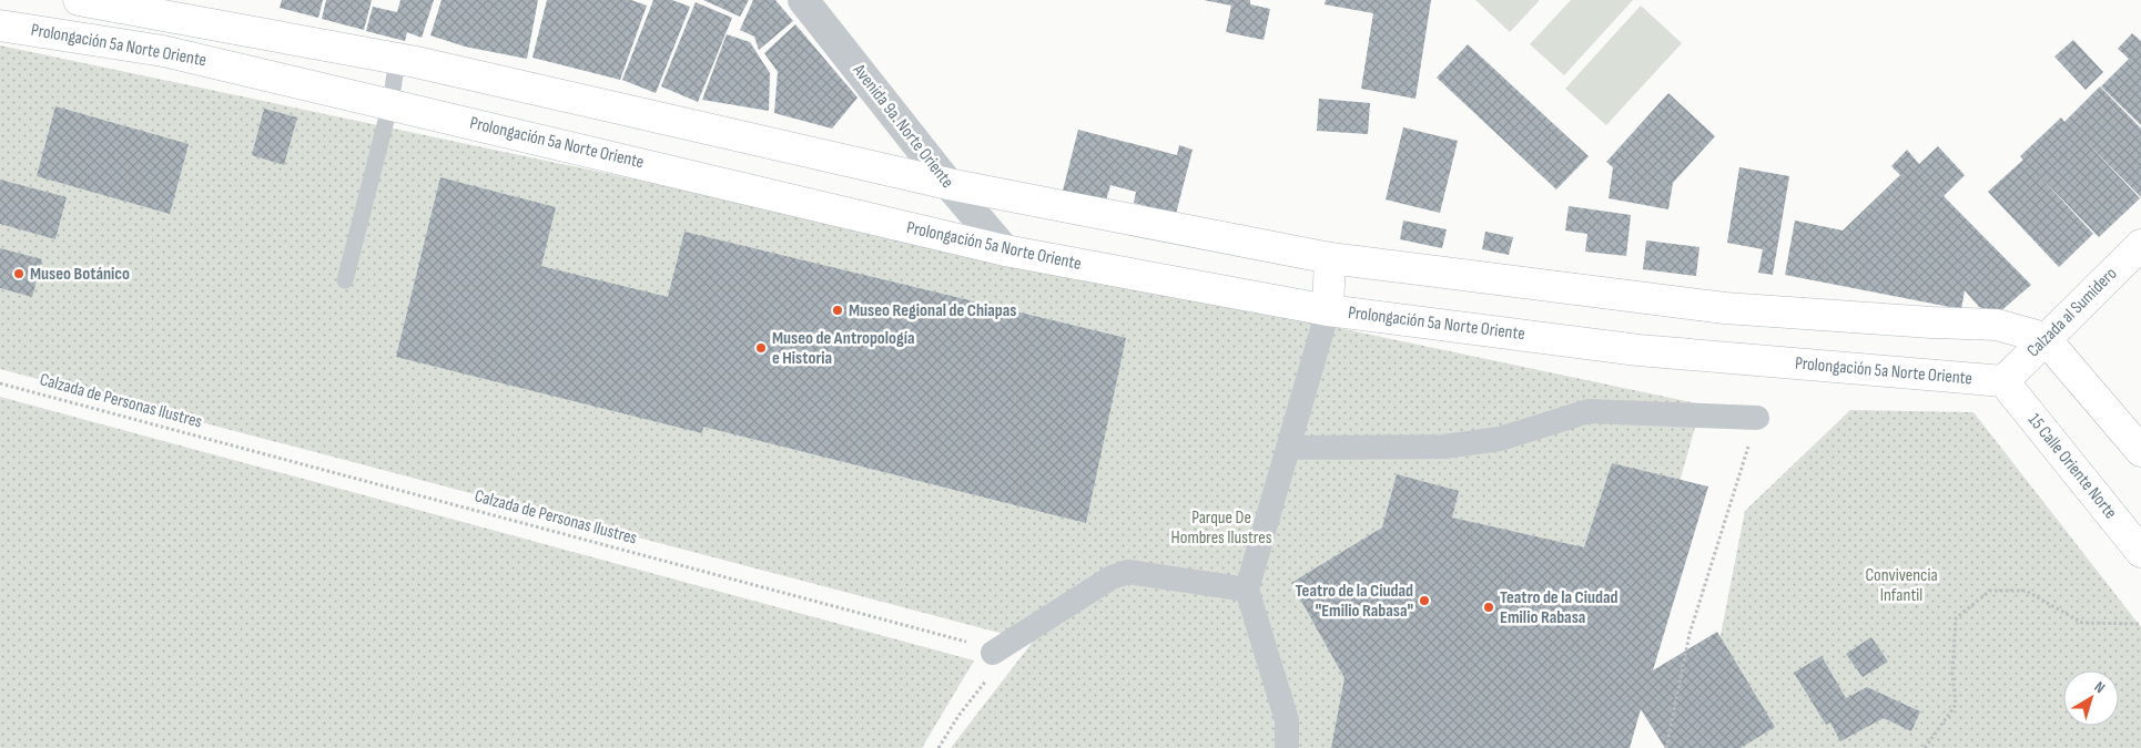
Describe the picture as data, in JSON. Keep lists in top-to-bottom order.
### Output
{
  "streets": {
    "main road": ["Prolongación 5a Norte Oriente", "Calzada al Sumidero", "15 Calle Oriente Norte"],
    "street": ["Avenida 9a. Norte Oriente"],
    "path": ["Calzada de Personas Ilustres"]
  },
  "crossings": [
    ["Prolongación 5a Norte Oriente", "Avenida 9a. Norte Oriente"],
    ["Prolongación 5a Norte Oriente", "Calzada al Sumidero"],
    ["Prolongación 5a Norte Oriente", "15 Calle Oriente Norte"],
    ["Calzada al Sumidero", "15 Calle Oriente Norte"]
  ],
  "parks": ["Parque De Hombres Ilustres", "Convivencia Infantil"],
  "places": [
    "Museo Botánico",
    "Museo Regional de Chiapas",
    "Museo de Antropología e Historia",
    "Teatro de la Ciudad \"Emilio Rabasa\"",
    "Teatro de la Ciudad Emilio Rabasa"
  ],
  "north": "top right"
}
